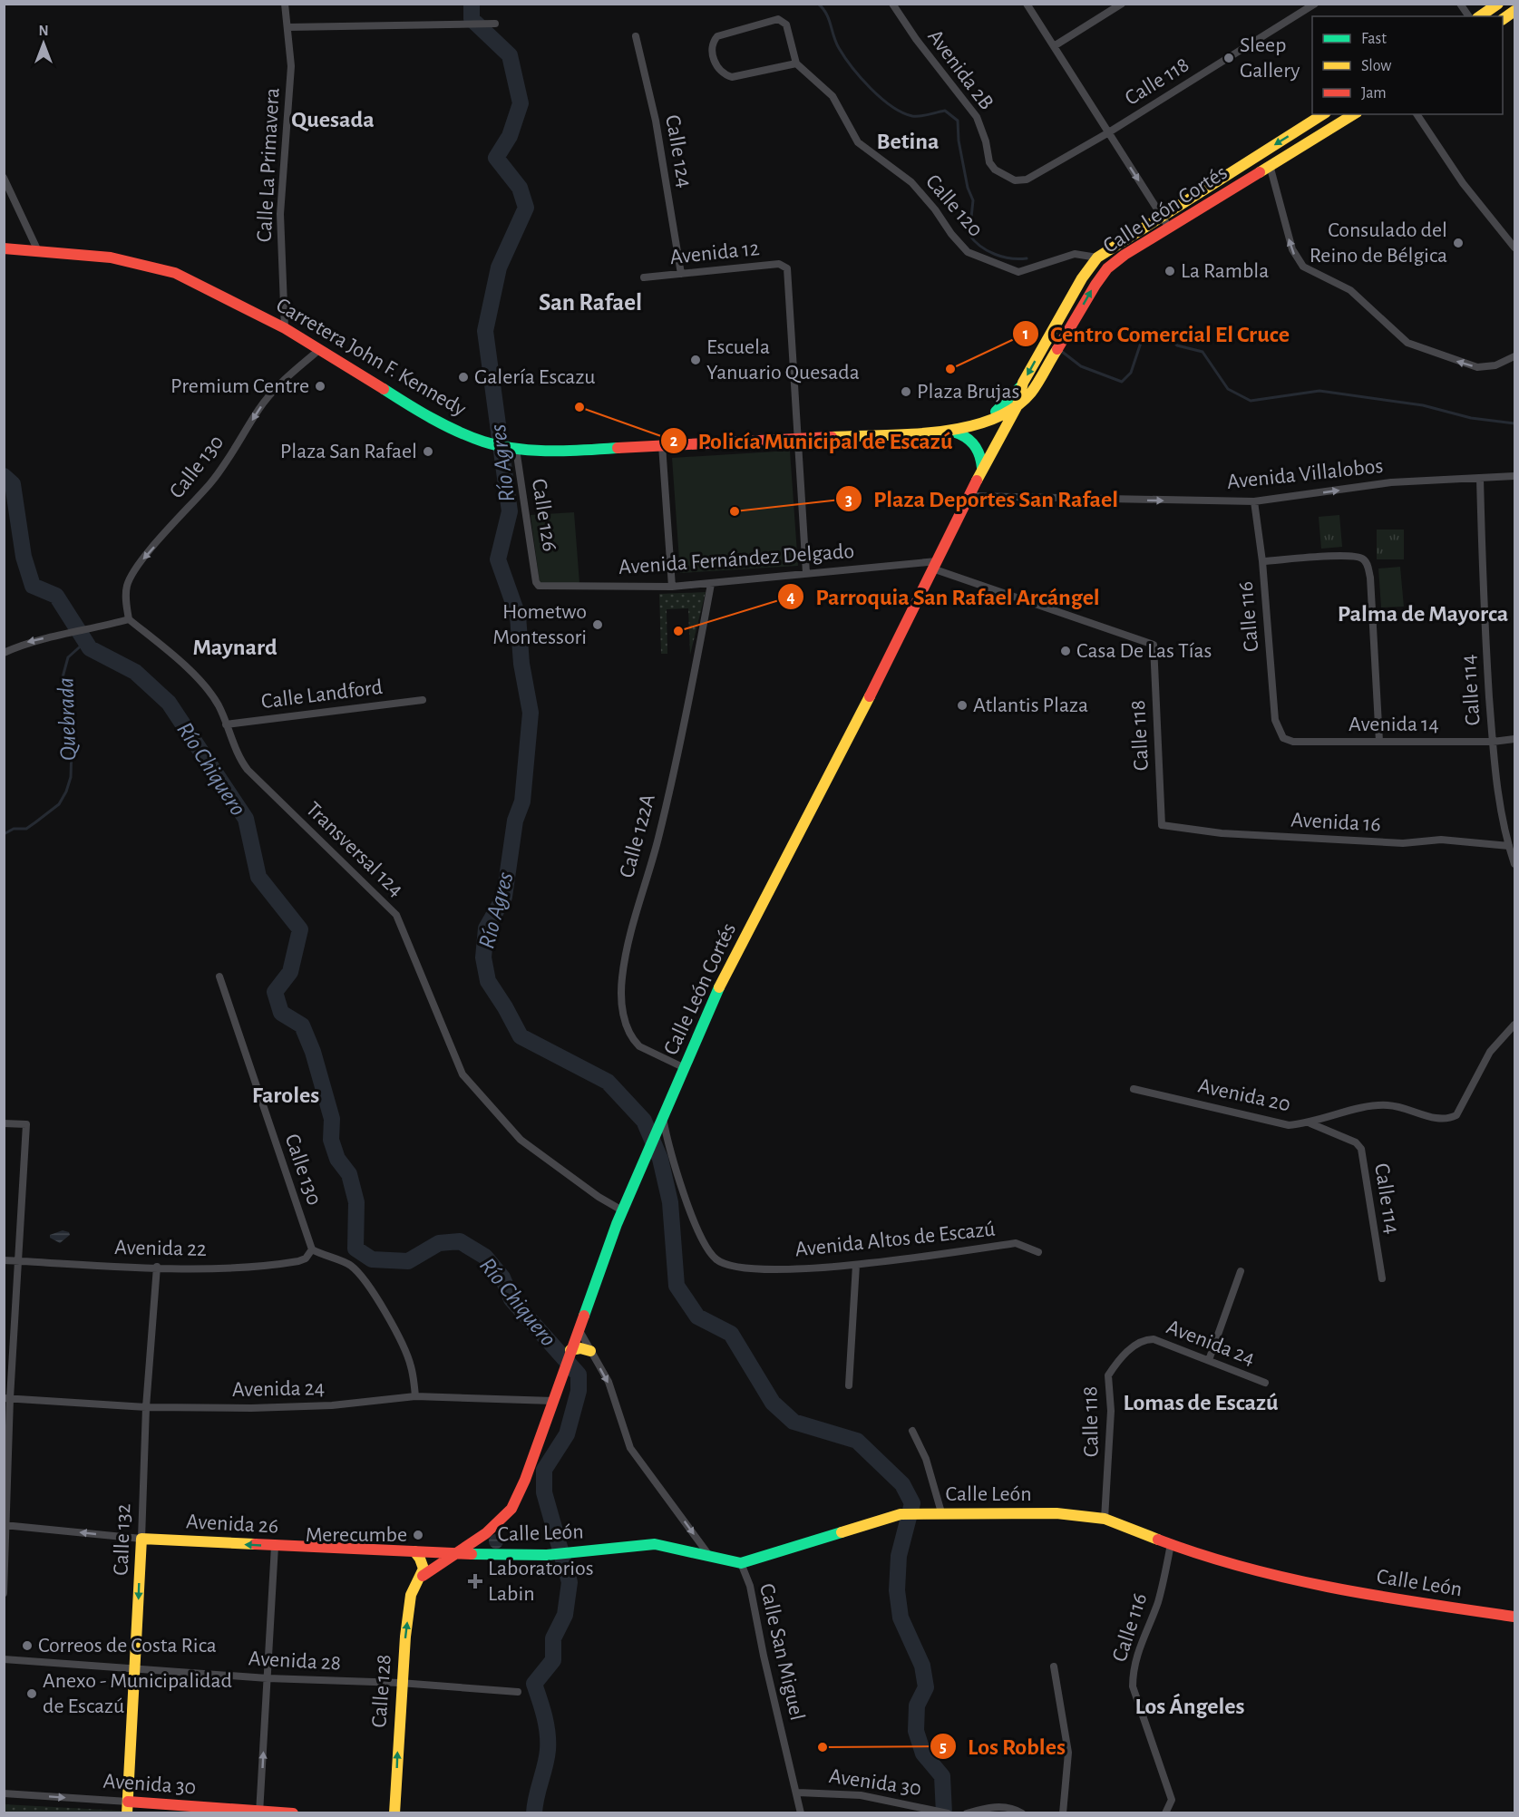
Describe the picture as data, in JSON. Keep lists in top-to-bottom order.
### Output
{
  "streets": {
    "main road": [
      "Calle León Cortés",
      "Carretera John F. Kennedy",
      "Calle León",
      "Avenida 26",
      "Calle 132",
      "Calle 128",
      "Avenida 30"
    ],
    "street": [
      "Avenida 2B",
      "Calle 118",
      "Calle 124",
      "Calle La Primavera",
      "Calle 120",
      "Avenida 12",
      "Calle 130",
      "Avenida Villalobos",
      "Calle 126",
      "Avenida Fernández Delgado",
      "Calle 116",
      "Calle 114",
      "Calle Landford",
      "Avenida 14",
      "Avenida 16",
      "Calle 122A",
      "Transversal 124",
      "Avenida 20",
      "Avenida Altos de Escazú",
      "Avenida 22",
      "Avenida 24",
      "Calle San Miguel",
      "Avenida 28"
    ]
  },
  "crossings": [
    ["Avenida 2B", "Calle 118"],
    ["Calle 118", "Avenida Fernández Delgado"],
    ["Calle 118", "Avenida 16"],
    ["Calle 118", "Avenida 24"],
    ["Calle 118", "Calle León"],
    ["Calle 124", "Avenida 12"],
    ["Calle La Primavera", "Carretera John F. Kennedy"],
    ["Calle 120", "Calle León Cortés"],
    ["Calle León Cortés", "Carretera John F. Kennedy"],
    ["Calle León Cortés", "Avenida Villalobos"],
    ["Calle León Cortés", "Avenida Fernández Delgado"],
    ["Calle León Cortés", "Calle 122A"],
    ["Calle León Cortés", "Transversal 124"],
    ["Calle León Cortés", "Avenida Altos de Escazú"],
    ["Calle León Cortés", "Avenida 24"],
    ["Calle León Cortés", "Calle León"],
    ["Calle León Cortés", "Avenida 26"],
    ["Calle León Cortés", "Calle 128"],
    ["Avenida 12", "Carretera John F. Kennedy"],
    ["Carretera John F. Kennedy", "Calle 130"],
    ["Carretera John F. Kennedy", "Calle 126"],
    ["Calle 130", "Transversal 124"],
    ["Calle 130", "Avenida 22"],
    ["Avenida Villalobos", "Calle 116"],
    ["Avenida Villalobos", "Calle 114"],
    ["Calle 126", "Avenida Fernández Delgado"],
    ["Avenida Fernández Delgado", "Calle 122A"],
    ["Calle 116", "Avenida 14"],
    ["Calle 116", "Calle León"],
    ["Calle 114", "Avenida 14"],
    ["Calle 114", "Avenida 16"],
    ["Calle 114", "Avenida 20"],
    ["Calle Landford", "Transversal 124"],
    ["Avenida 22", "Calle 132"],
    ["Avenida 24", "Calle 132"],
    ["Calle León", "Avenida 26"],
    ["Calle León", "Calle San Miguel"],
    ["Avenida 26", "Calle 132"],
    ["Calle 132", "Avenida 28"],
    ["Calle 132", "Avenida 30"],
    ["Calle San Miguel", "Avenida 30"],
    ["Avenida 28", "Calle 128"]
  ],
  "one_way": [
    "Calle 130",
    "Avenida Villalobos",
    "Avenida 26",
    "Calle 128"
  ],
  "districts": [
    "Quesada",
    "Betina",
    "San Rafael",
    "Palma de Mayorca",
    "Maynard",
    "Faroles",
    "Lomas de Escazú",
    "Los Ángeles"
  ],
  "water": ["Río Agres", "Quebrada", "Río Chiquero"],
  "places": {
    "other": [
      "Sleep Gallery",
      "Consulado del Reino de Bélgica",
      "La Rambla",
      "Escuela Yanuario Quesada",
      "Centro Comercial El Cruce",
      "Galería Escazu",
      "Premium Centre",
      "Plaza Brujas",
      "Policía Municipal de Escazú",
      "Plaza San Rafael",
      "Plaza Deportes San Rafael",
      "Hometwo Montessori",
      "Parroquia San Rafael Arcángel",
      "Casa De Las Tías",
      "Atlantis Plaza",
      "Merecumbe",
      "Correos de Costa Rica",
      "Anexo - Municipalidad de Escazú",
      "Los Robles"
    ],
    "health": ["Laboratorios Labin"]
  },
  "legend": ["Fast", "Slow", "Jam"],
  "north": "top"
}
